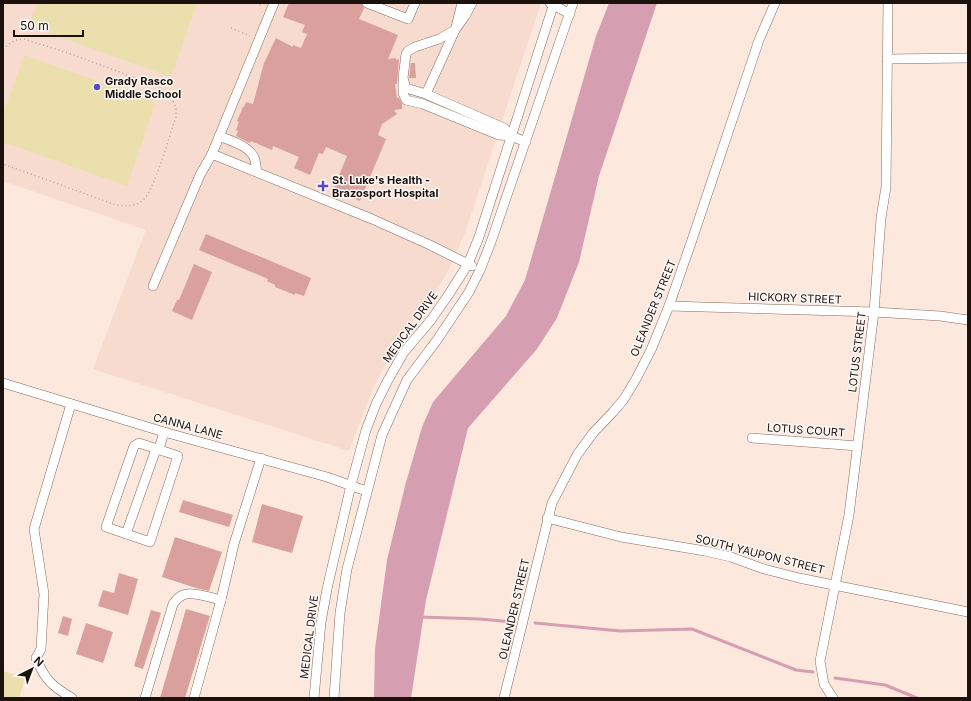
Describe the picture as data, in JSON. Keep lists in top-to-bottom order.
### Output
{
  "streets": {
    "street": [
      "HICKORY STREET",
      "OLEANDER STREET",
      "MEDICAL DRIVE",
      "LOTUS STREET",
      "CANNA LANE",
      "LOTUS COURT",
      "SOUTH YAUPON STREET"
    ]
  },
  "crossings": [
    ["HICKORY STREET", "OLEANDER STREET"],
    ["HICKORY STREET", "LOTUS STREET"],
    ["OLEANDER STREET", "SOUTH YAUPON STREET"],
    ["MEDICAL DRIVE", "CANNA LANE"],
    ["LOTUS STREET", "LOTUS COURT"],
    ["LOTUS STREET", "SOUTH YAUPON STREET"]
  ],
  "places": {
    "other": ["Grady Rasco Middle School"],
    "health": ["St. Luke's Health - Brazosport Hospital"]
  },
  "scale_bar": "50 m",
  "north": "top right"
}
